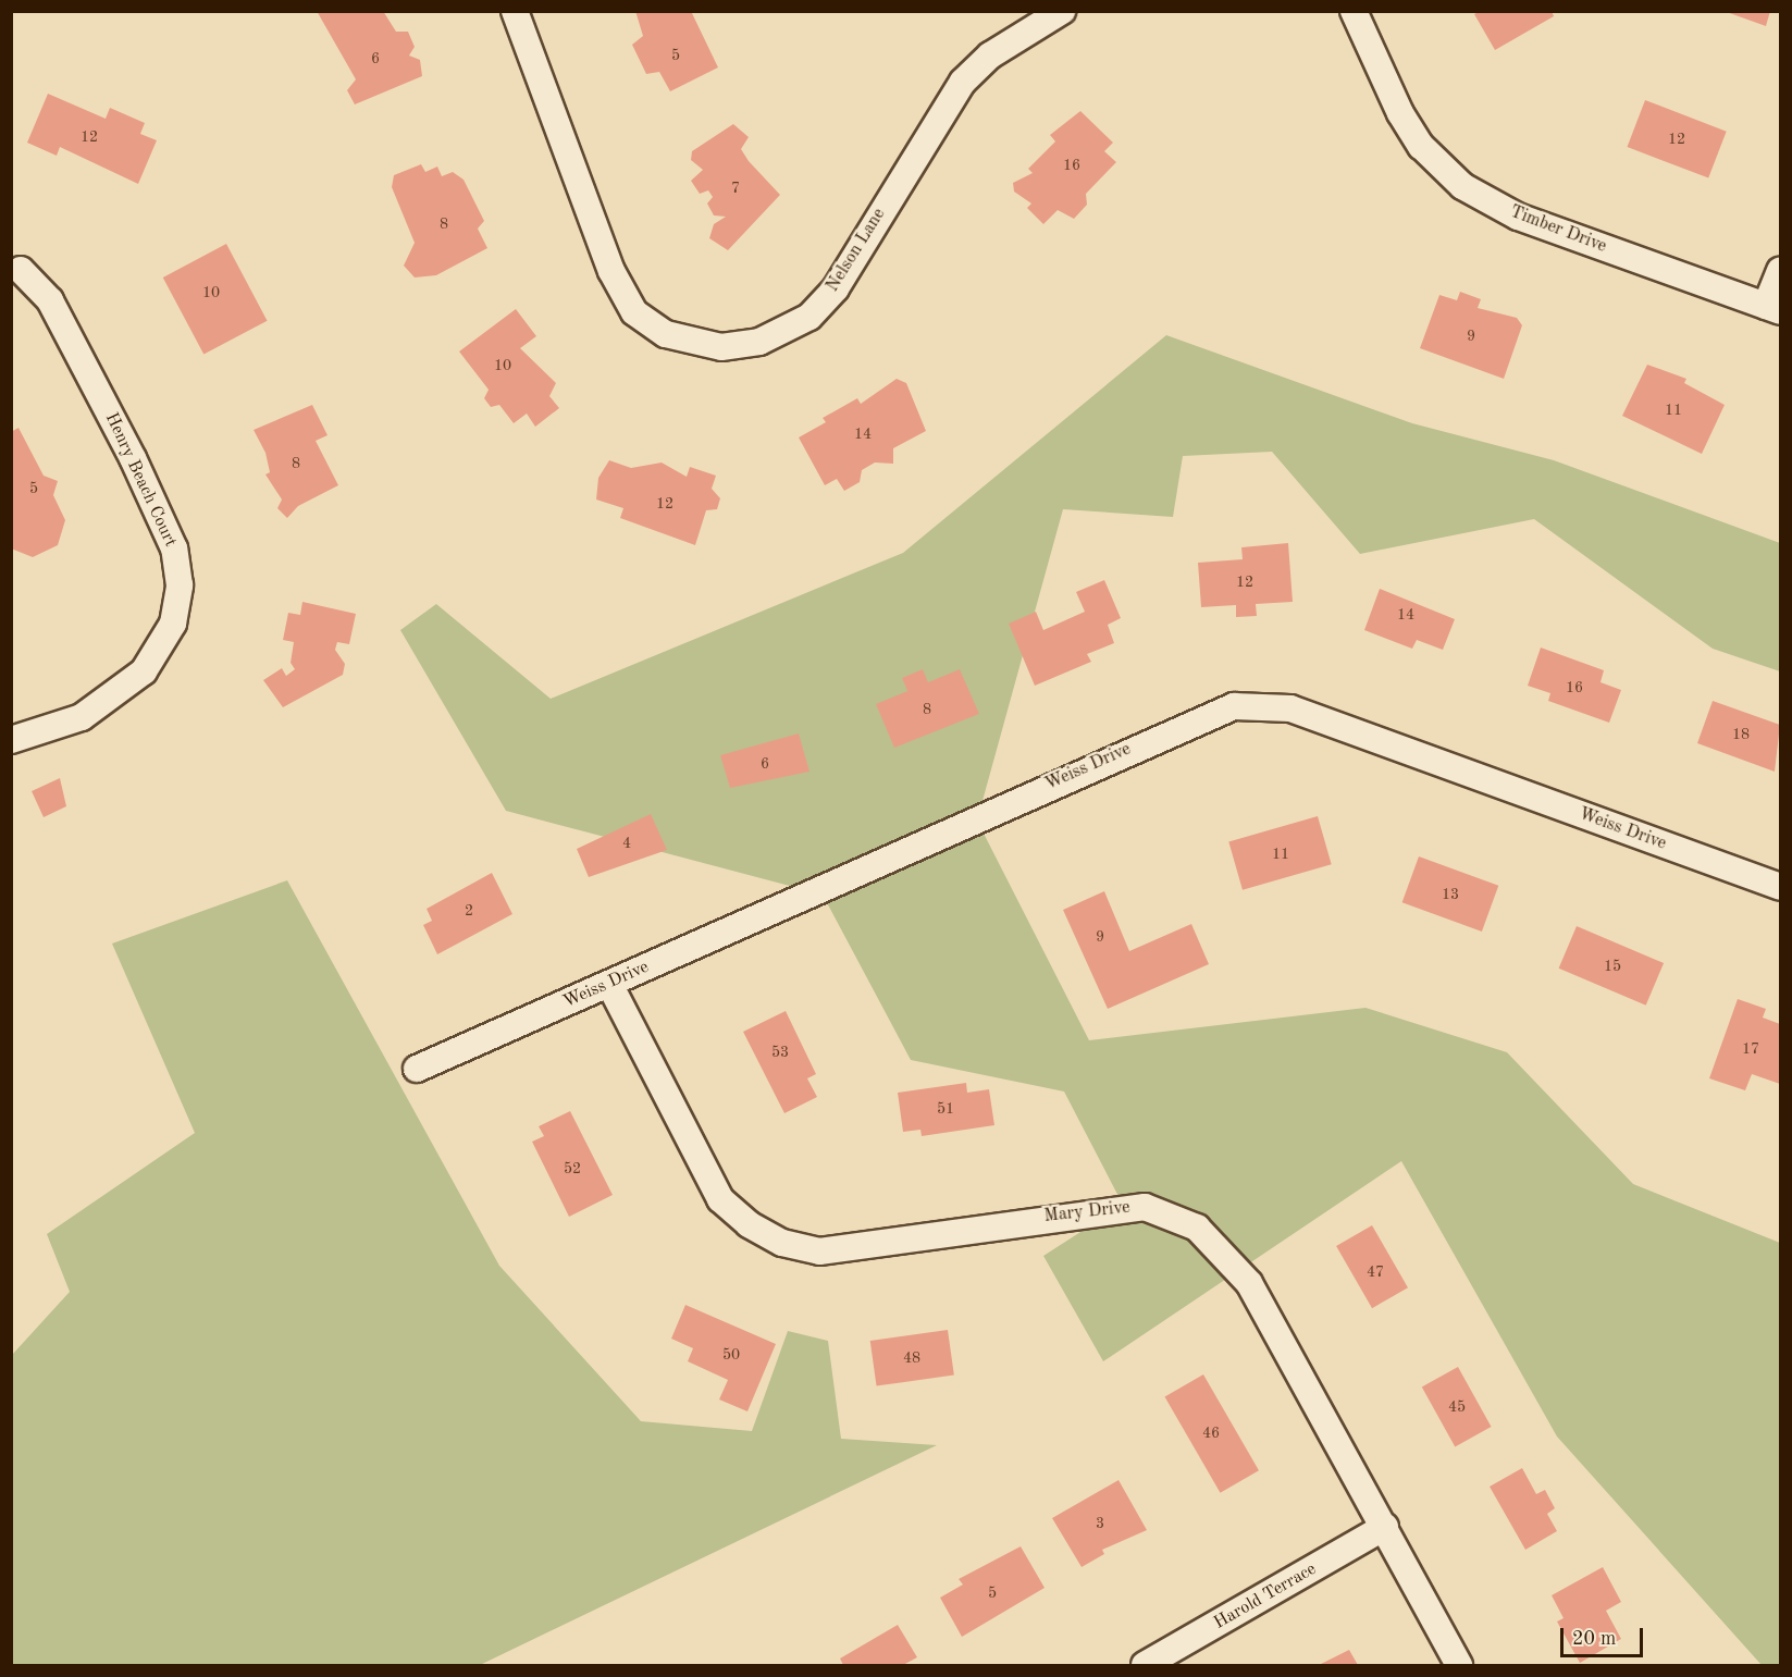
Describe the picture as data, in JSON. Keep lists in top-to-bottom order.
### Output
{
  "streets": {
    "street": [
      "Timber Drive",
      "Nelson Lane",
      "Henry Beach Court",
      "Weiss Drive",
      "Mary Drive",
      "Harold Terrace"
    ]
  },
  "crossings": [
    ["Weiss Drive", "Mary Drive"],
    ["Mary Drive", "Harold Terrace"]
  ],
  "house_numbers": [
    "5",
    "6",
    "12",
    "12",
    "16",
    "7",
    "8",
    "10",
    "9",
    "10",
    "11",
    "14",
    "8",
    "5",
    "12",
    "12",
    "14",
    "16",
    "8",
    "18",
    "6",
    "4",
    "11",
    "13",
    "2",
    "9",
    "15",
    "17",
    "53",
    "51",
    "52",
    "47",
    "50",
    "48",
    "45",
    "46",
    "3",
    "5"
  ],
  "scale_bar": "20 m"
}
